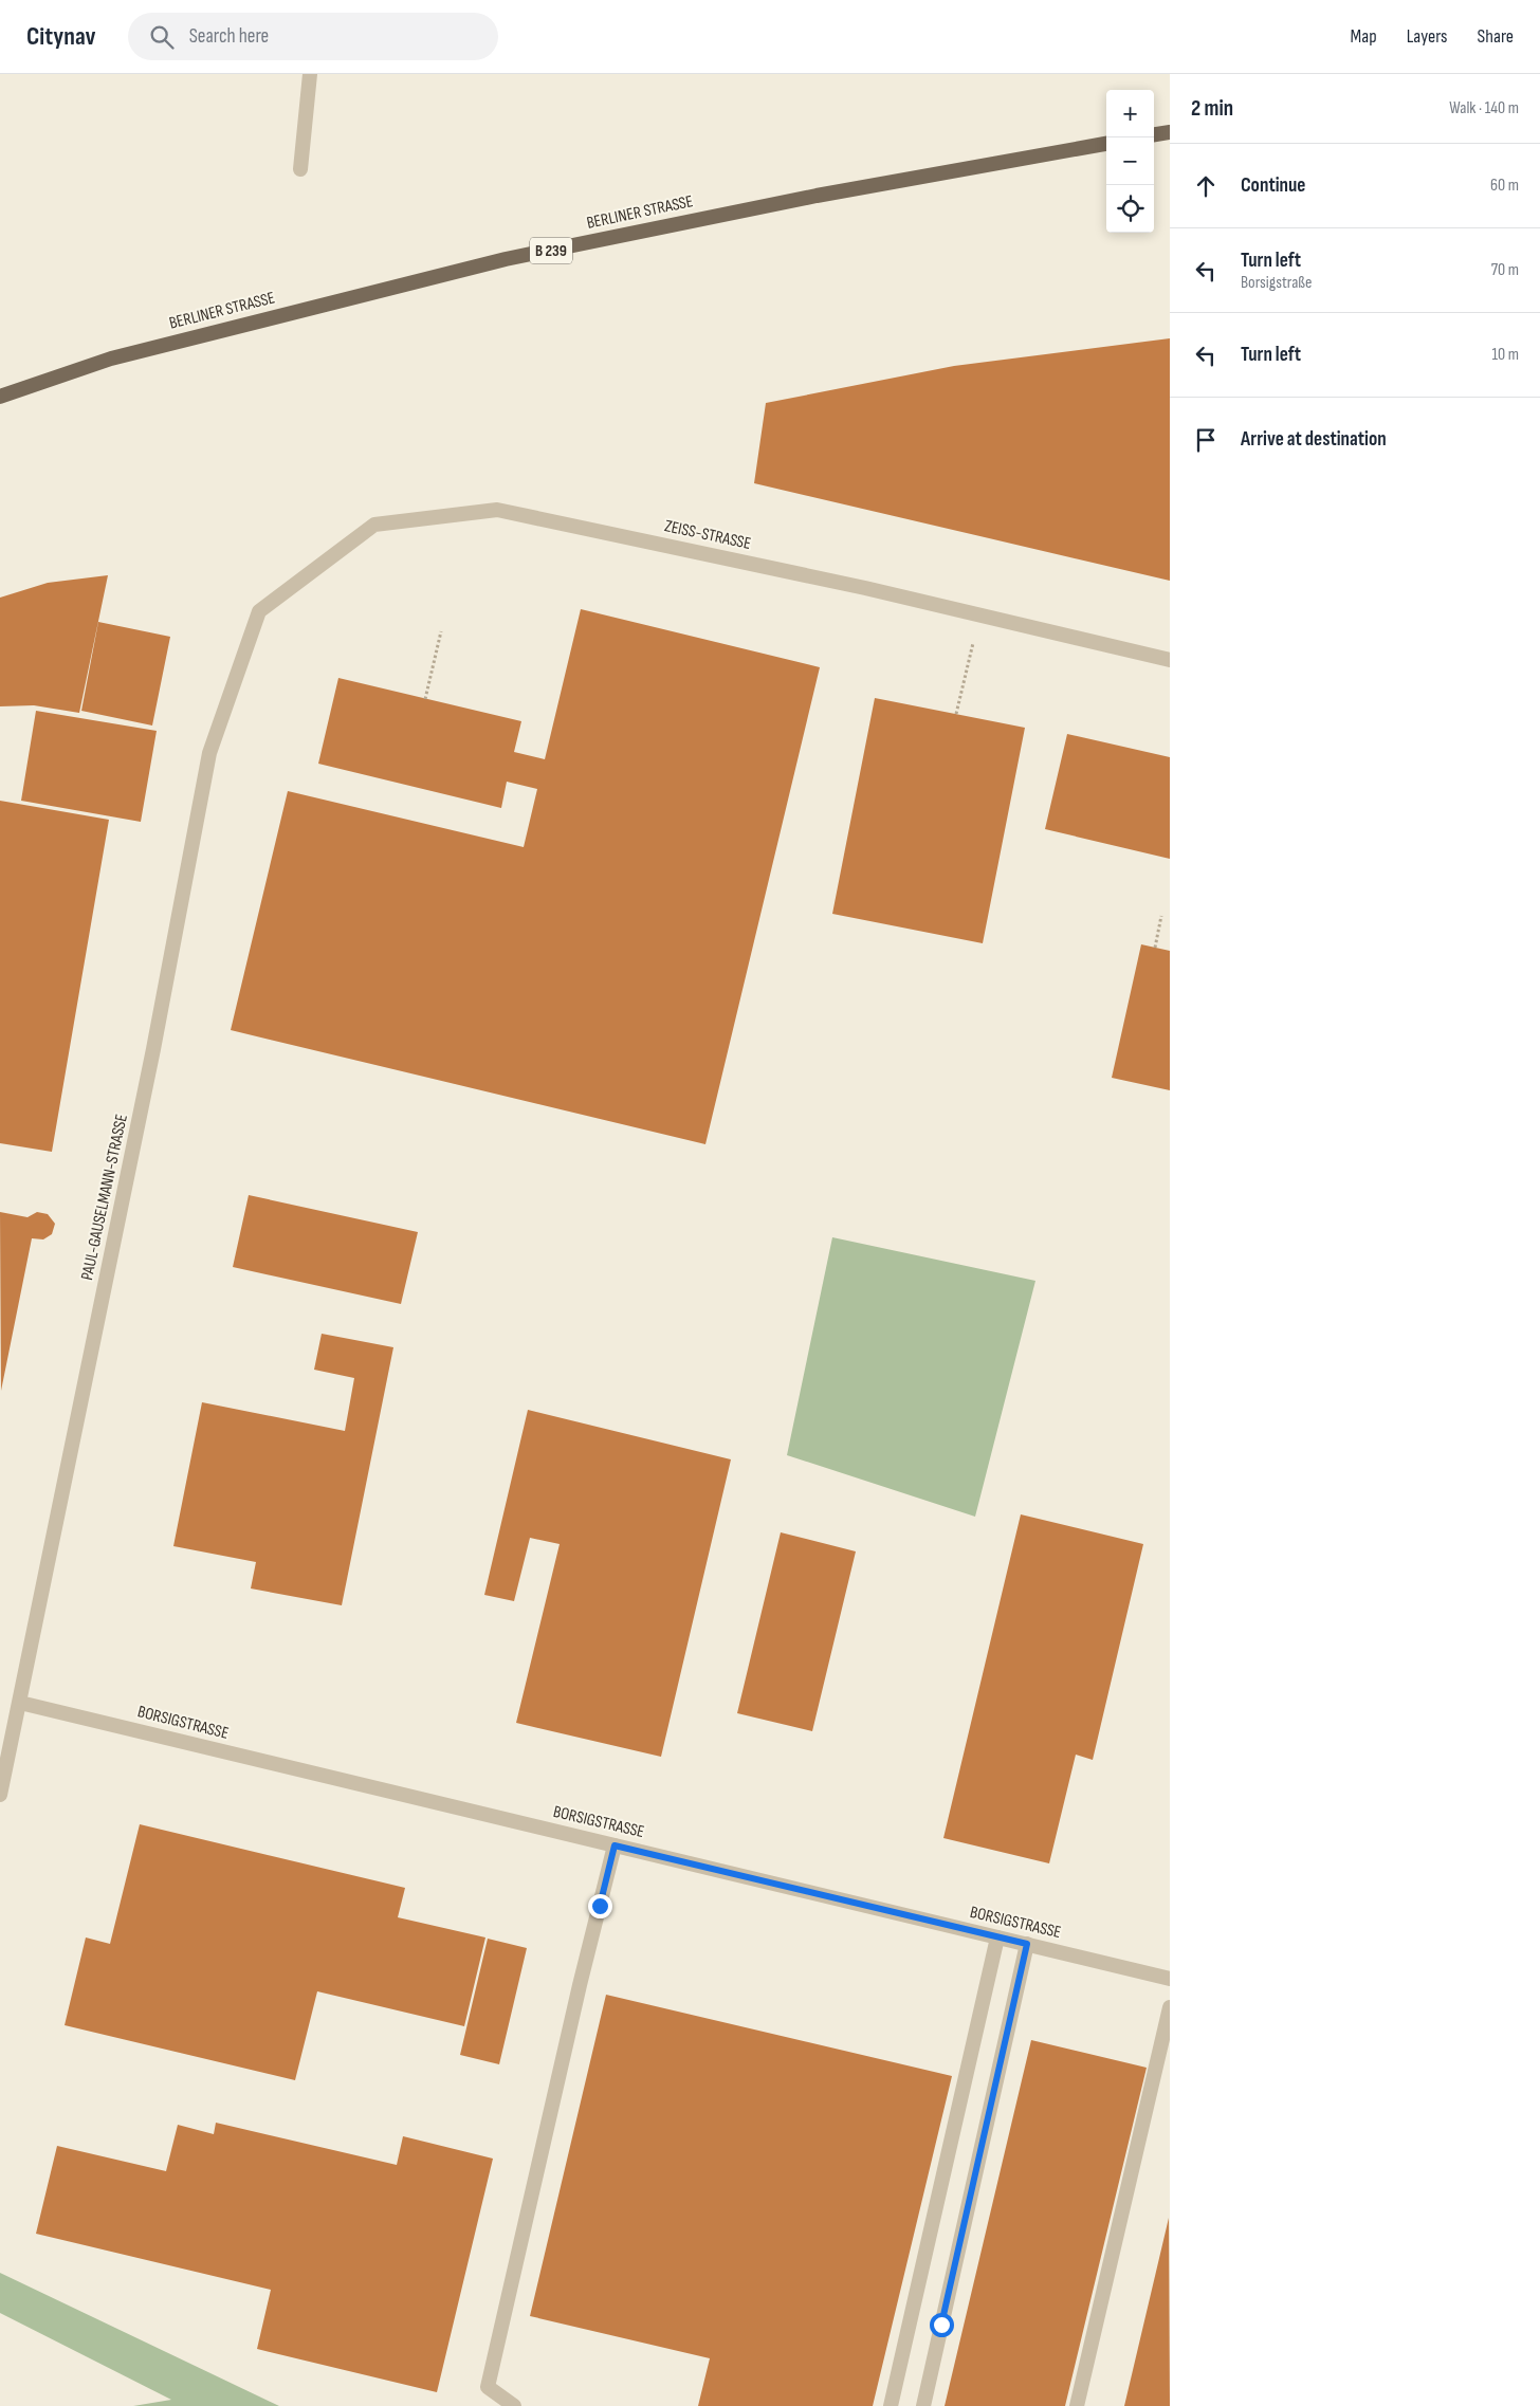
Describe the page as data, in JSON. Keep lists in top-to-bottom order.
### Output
{
  "streets": {
    "main road": ["BERLINER STRASSE", "B 239"],
    "street": ["ZEISS-STRASSE", "PAUL-GAUSELMANN-STRASSE", "BORSIGSTRASSE"]
  },
  "crossings": [
    ["ZEISS-STRASSE", "PAUL-GAUSELMANN-STRASSE"],
    ["PAUL-GAUSELMANN-STRASSE", "BORSIGSTRASSE"]
  ],
  "page": {
    "header": "Citynav",
    "search": "Search here",
    "nav": ["Map", "Layers", "Share"],
    "heading": ["2 min", "Walk · 140 m"],
    "map_buttons": ["+", "−"],
    "list": [
      ["Continue", "60 m"],
      ["Turn left", "Borsigstraße", "70 m"],
      ["Turn left", "10 m"],
      "Arrive at destination"
    ]
  }
}
